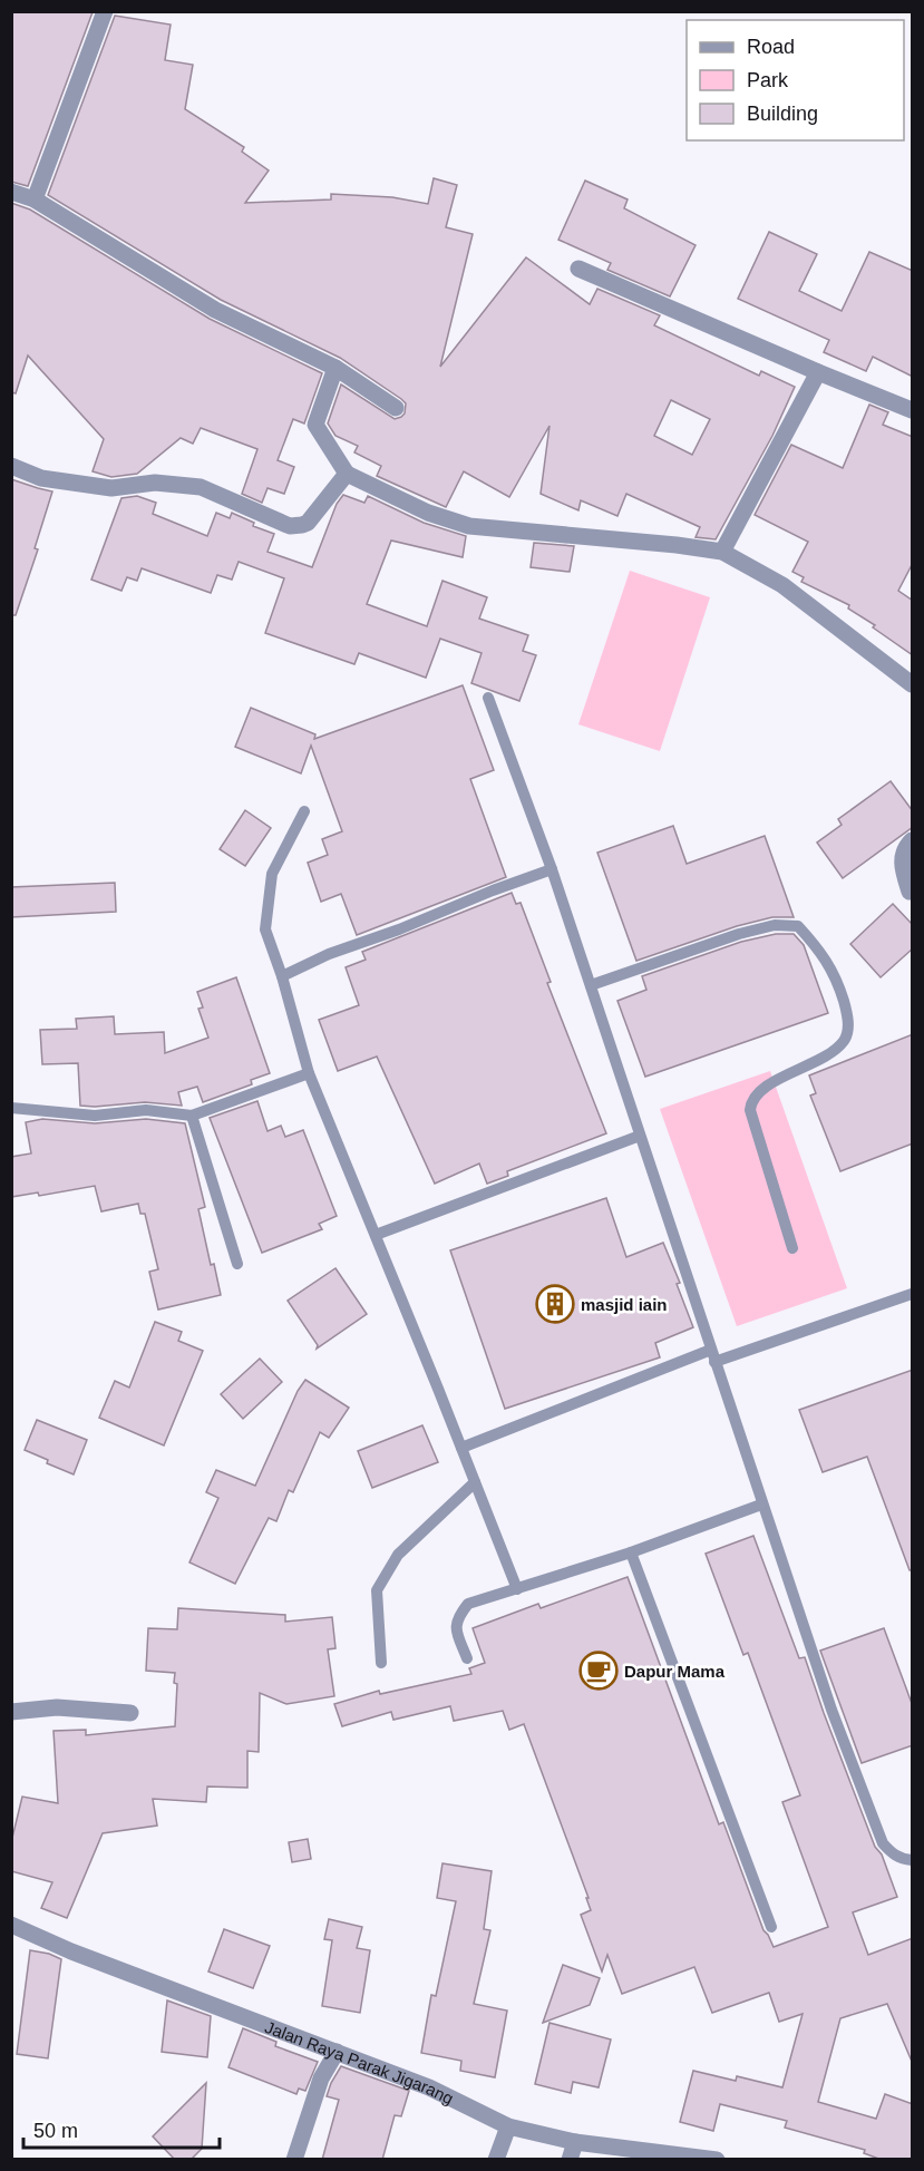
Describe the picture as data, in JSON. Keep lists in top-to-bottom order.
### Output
{
  "streets": {
    "street": ["Jalan Raya Parak Jigarang"]
  },
  "places": {
    "building": ["masjid iain"],
    "cafe": ["Dapur Mama"]
  },
  "legend": ["Road", "Park", "Building"],
  "scale_bar": "50 m"
}
